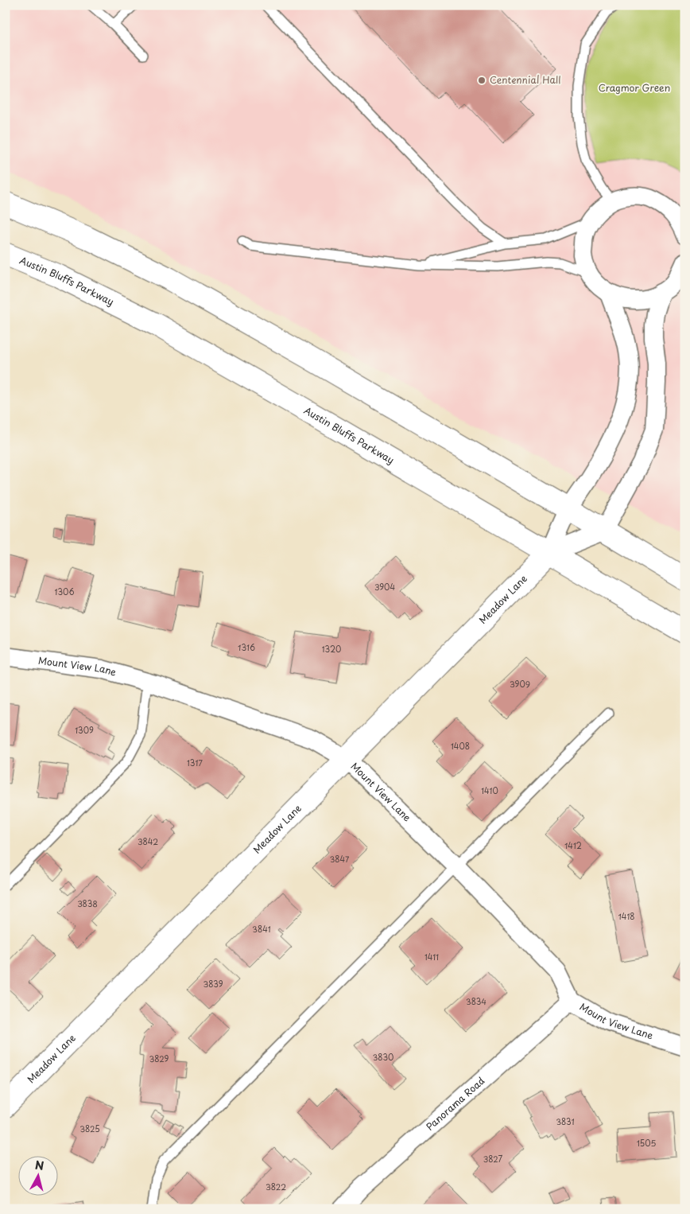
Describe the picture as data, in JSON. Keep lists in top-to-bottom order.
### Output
{
  "streets": {
    "main road": ["Austin Bluffs Parkway", "Meadow Lane"],
    "street": ["Mount View Lane", "Panorama Road"]
  },
  "crossings": [
    ["Austin Bluffs Parkway", "Meadow Lane"],
    ["Meadow Lane", "Mount View Lane"],
    ["Mount View Lane", "Panorama Road"]
  ],
  "parks": ["Cragmor Green"],
  "places": ["Centennial Hall"],
  "house_numbers": [
    "3904",
    "1306",
    "1316",
    "1320",
    "3909",
    "1309",
    "1408",
    "1317",
    "1410",
    "3842",
    "1412",
    "3847",
    "3838",
    "1418",
    "3841",
    "1411",
    "3839",
    "3834",
    "3830",
    "3829",
    "3831",
    "3825",
    "1505",
    "3827",
    "3822"
  ],
  "north": "top"
}
